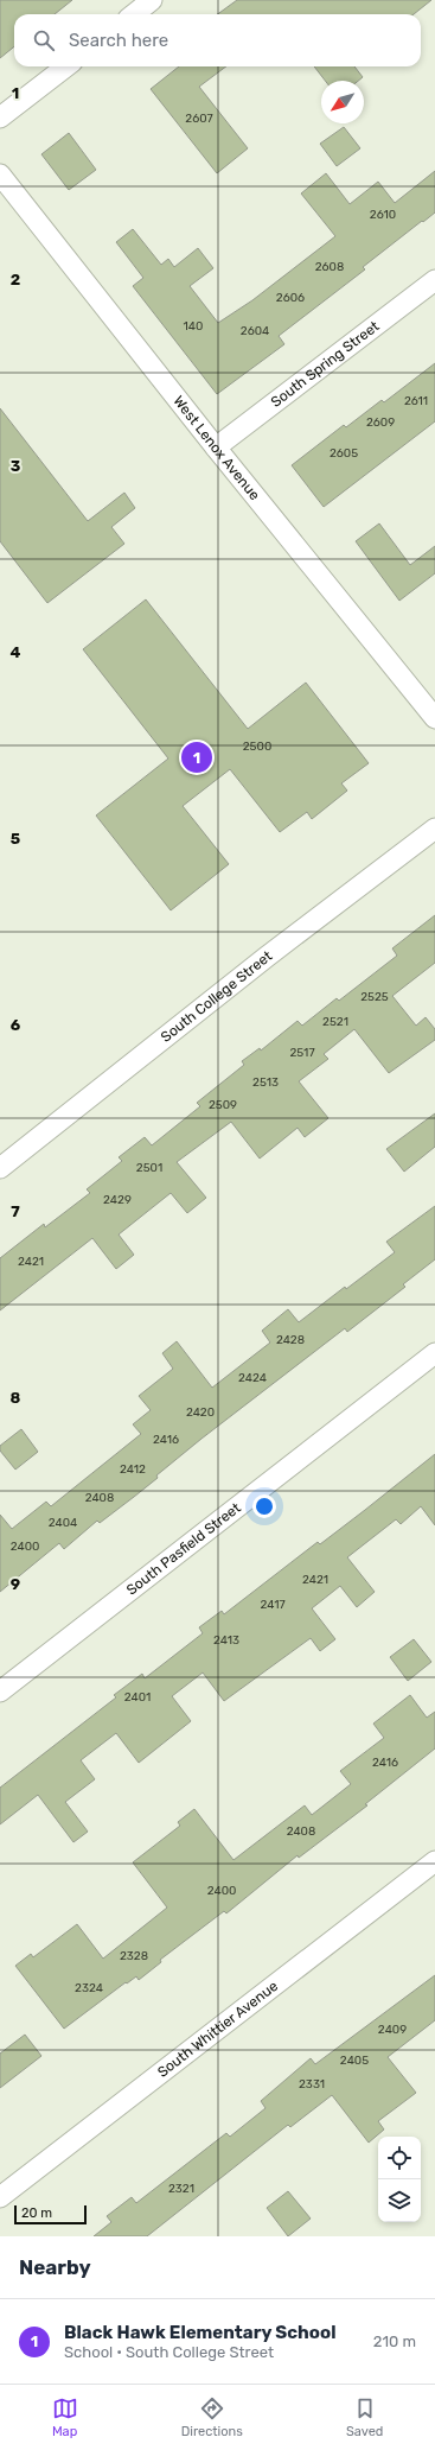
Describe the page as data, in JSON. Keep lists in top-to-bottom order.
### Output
{
  "streets": {
    "street": [
      "South Spring Street",
      "West Lenox Avenue",
      "South College Street",
      "South Pasfield Street",
      "South Whittier Avenue"
    ]
  },
  "crossings": [
    ["South Spring Street", "West Lenox Avenue"]
  ],
  "house_numbers": [
    "2607",
    "2610",
    "2608",
    "2606",
    "140",
    "2604",
    "2611",
    "2609",
    "2605",
    "2500",
    "2525",
    "2521",
    "2517",
    "2513",
    "2509",
    "2501",
    "2429",
    "2421",
    "2428",
    "2424",
    "2420",
    "2416",
    "2412",
    "2408",
    "2404",
    "2400",
    "2421",
    "2417",
    "2413",
    "2401",
    "2416",
    "2408",
    "2400",
    "2328",
    "2324",
    "2409",
    "2405",
    "2331",
    "2321"
  ],
  "scale_bar": "20 m",
  "north": "bottom left",
  "page": {
    "search": "Search here",
    "pins": "1",
    "scale": "20 m",
    "heading": "Nearby",
    "list": [
      {
        "mark": "1",
        "name": "Black Hawk Elementary School",
        "note": "School · South College Street",
        "value": "210 m"
      }
    ],
    "nav": ["Map", "Directions", "Saved"]
  },
  "grid": {
    "rows": [
      "1",
      "2",
      "3",
      "4",
      "5",
      "6",
      "7",
      "8",
      "9"
    ]
  }
}
